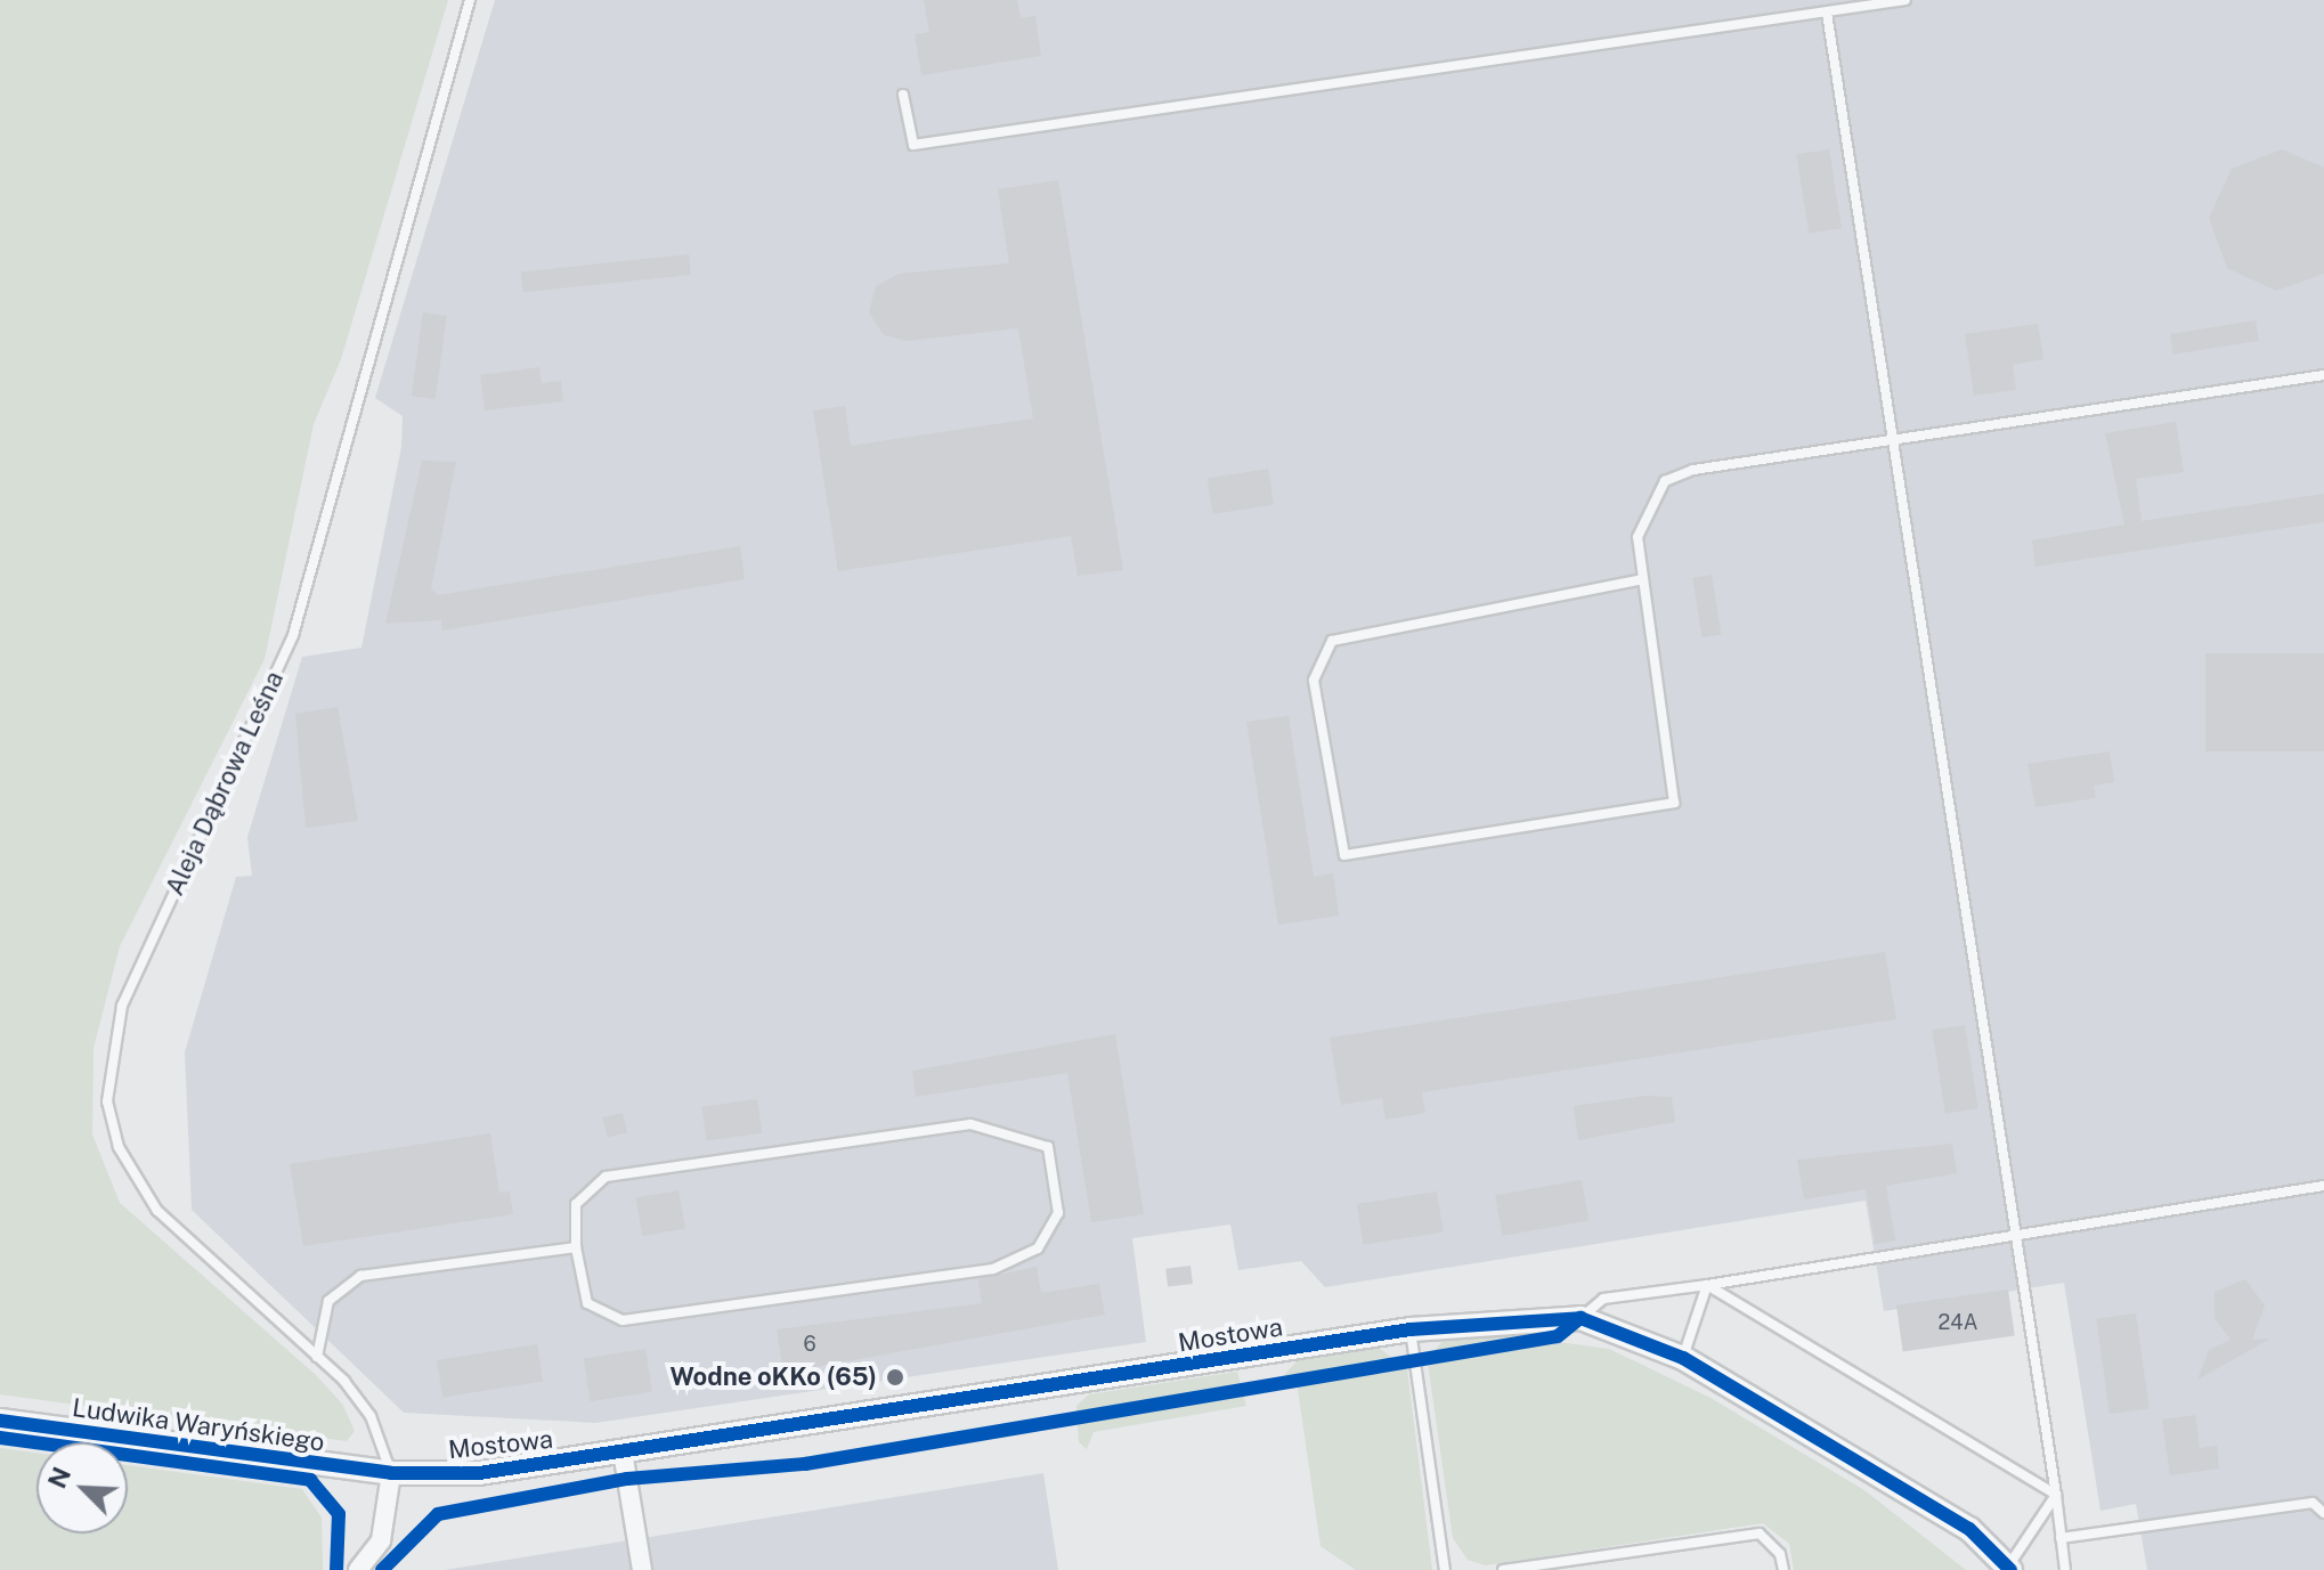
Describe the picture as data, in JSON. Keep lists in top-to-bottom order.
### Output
{
  "streets": {
    "street": ["Mostowa", "Ludwika Waryńskiego"],
    "lane": ["Aleja Dąbrowa Leśna"]
  },
  "crossings": [
    ["Aleja Dąbrowa Leśna", "Mostowa"],
    ["Aleja Dąbrowa Leśna", "Ludwika Waryńskiego"],
    ["Mostowa", "Ludwika Waryńskiego"]
  ],
  "places": ["Wodne oKKo (65)"],
  "house_numbers": ["24A", "6"],
  "north": "top left"
}
